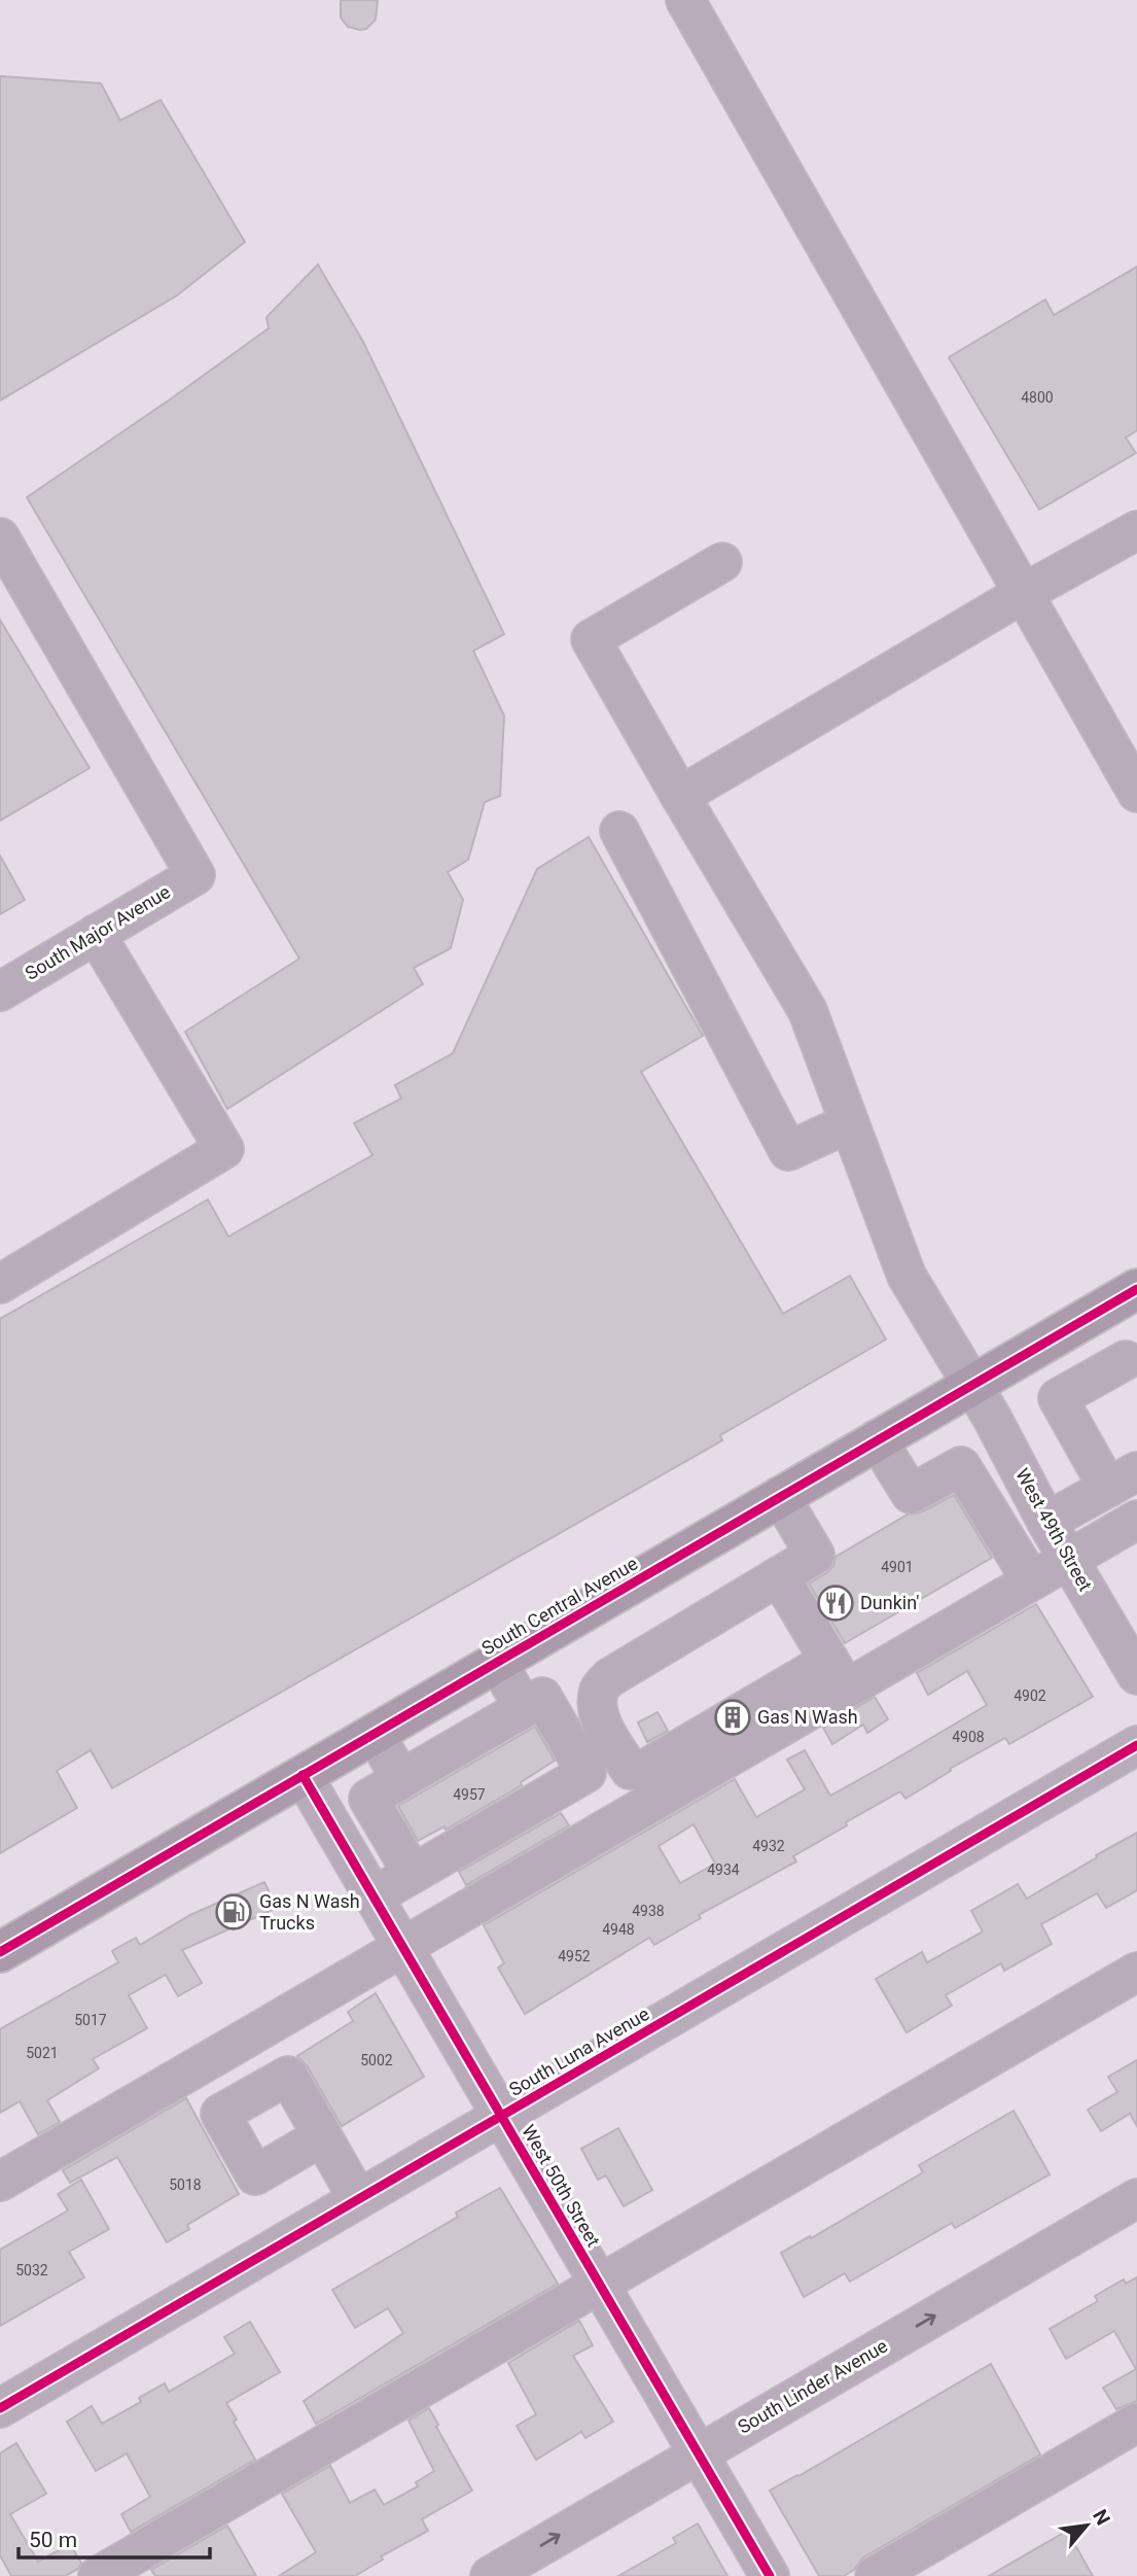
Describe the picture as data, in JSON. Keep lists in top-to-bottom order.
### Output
{
  "streets": {
    "main road": ["South Central Avenue"],
    "street": [
      "South Major Avenue",
      "West 49th Street",
      "South Luna Avenue",
      "West 50th Street",
      "South Linder Avenue"
    ]
  },
  "crossings": [
    ["West 49th Street", "South Central Avenue"],
    ["South Central Avenue", "West 50th Street"],
    ["South Luna Avenue", "West 50th Street"],
    ["West 50th Street", "South Linder Avenue"]
  ],
  "places": {
    "restaurant": ["Dunkin'"],
    "building": ["Gas N Wash"],
    "fuel station": ["Gas N Wash Trucks"]
  },
  "house_numbers": [
    "4800",
    "4901",
    "4902",
    "4908",
    "4957",
    "4932",
    "4934",
    "4938",
    "4948",
    "4952",
    "5017",
    "5021",
    "5002",
    "5018",
    "5032"
  ],
  "scale_bar": "50 m",
  "north": "top right"
}
